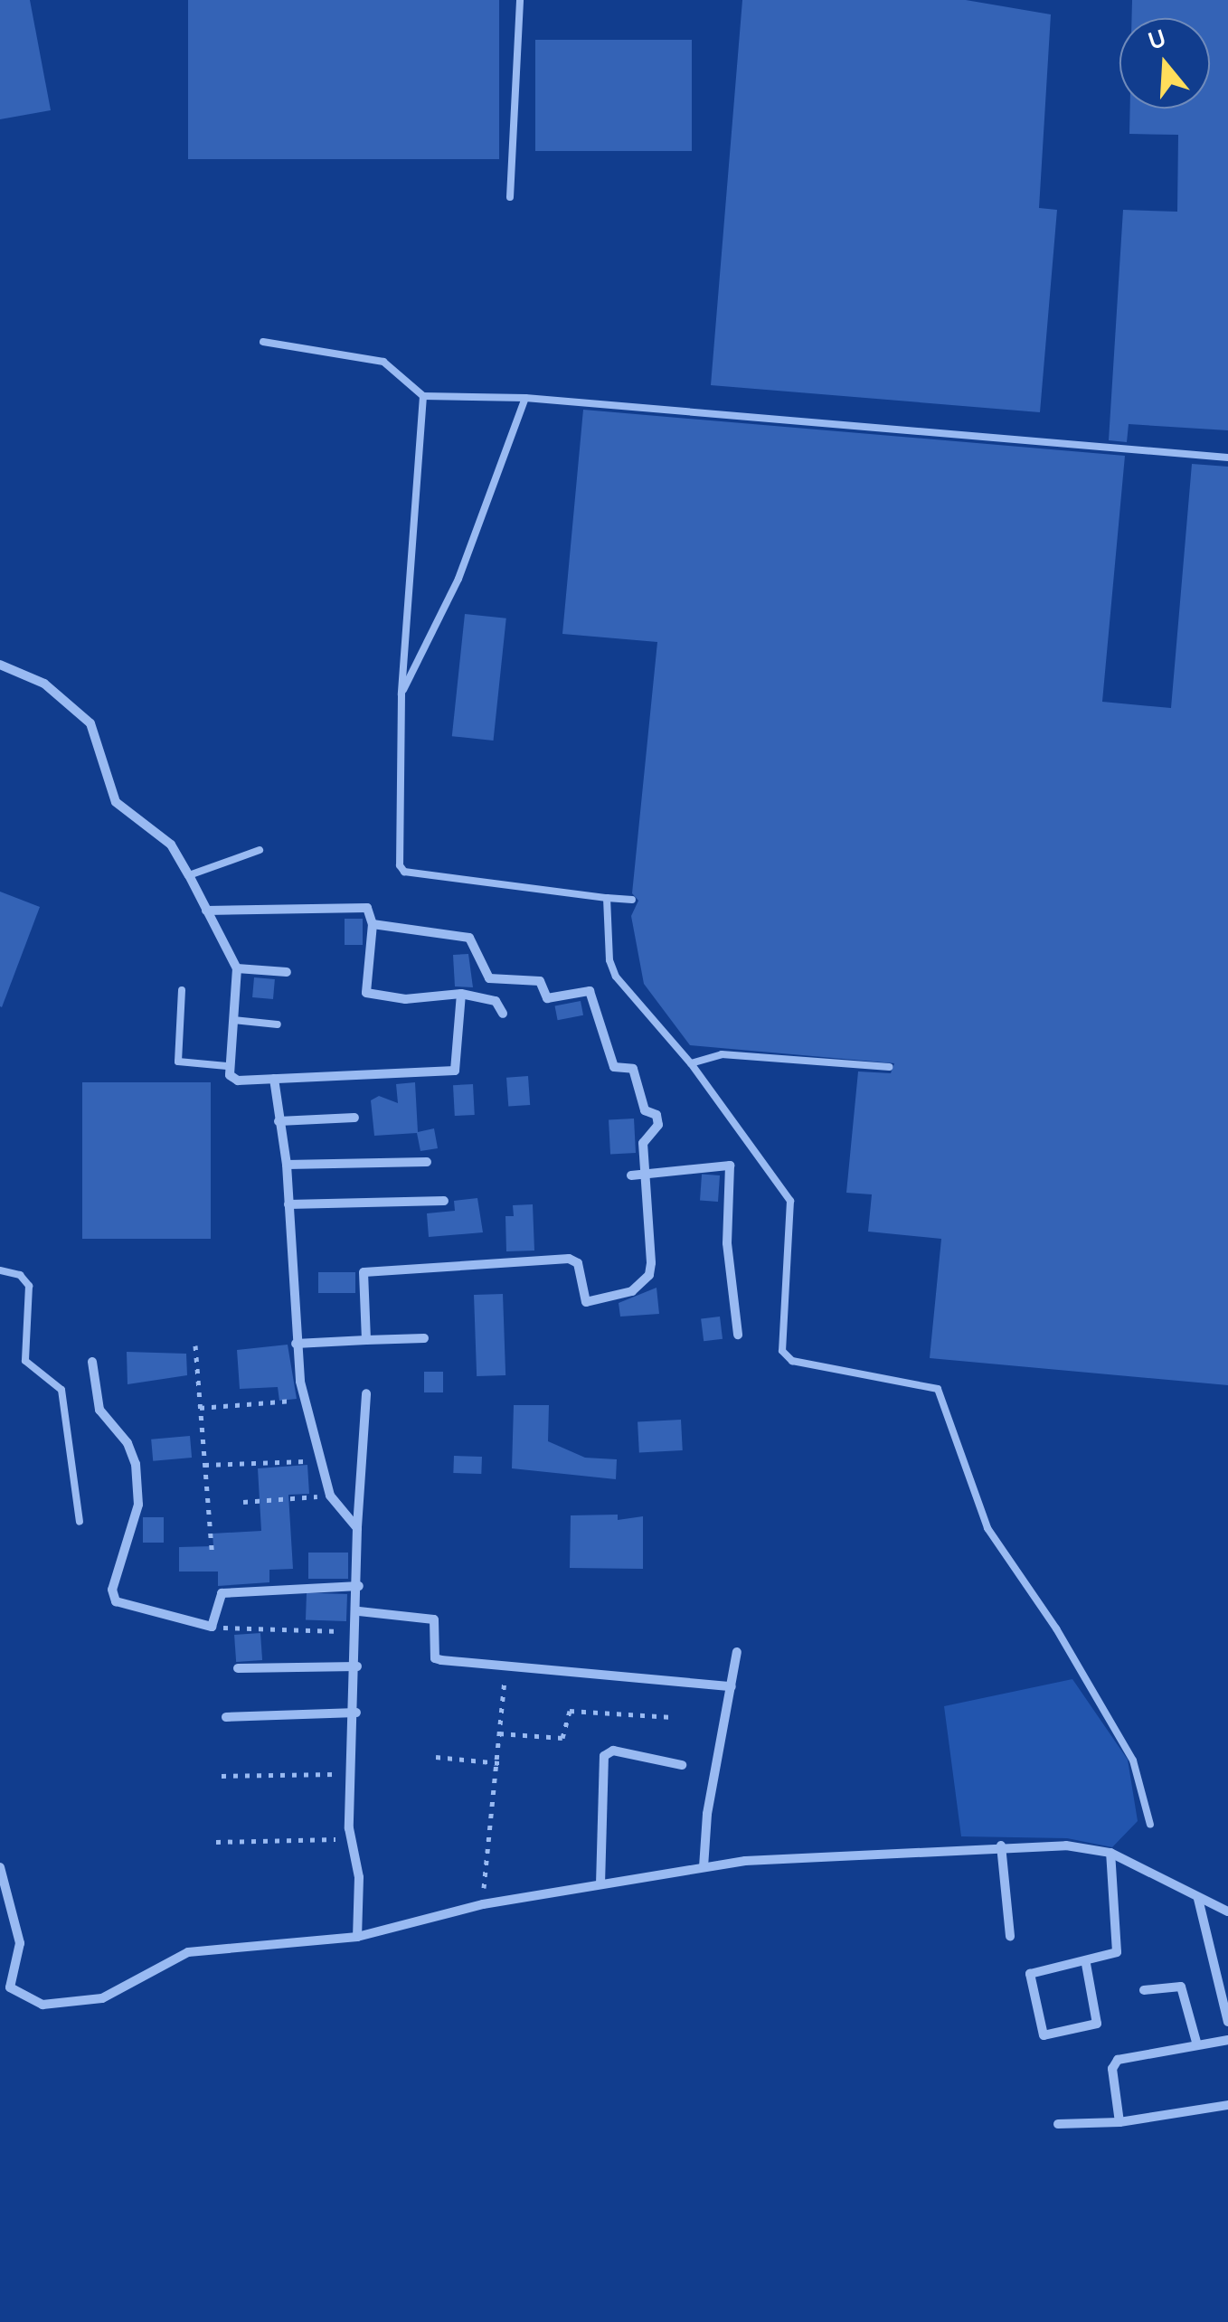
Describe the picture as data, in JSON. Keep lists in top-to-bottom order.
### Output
{
  "north": "top"
}
